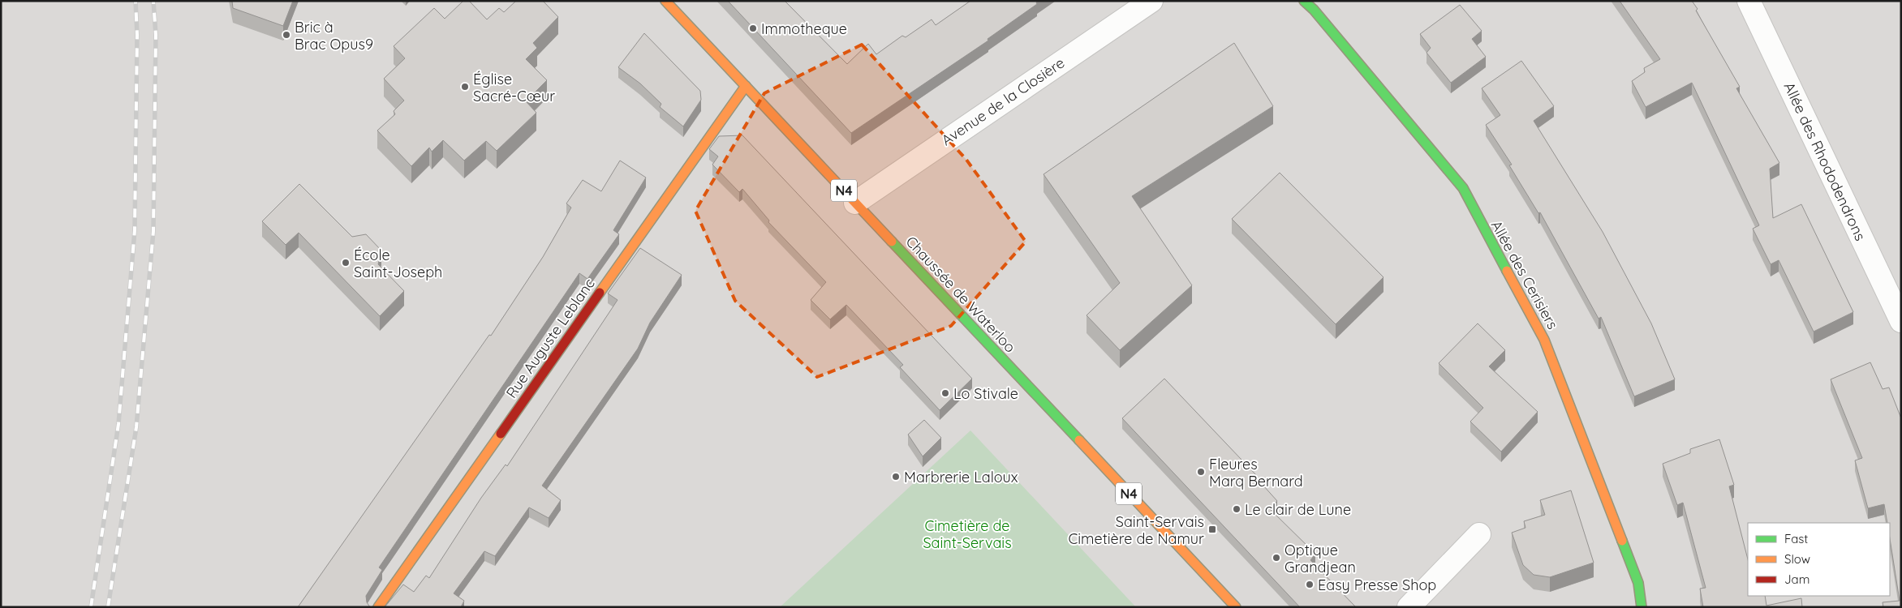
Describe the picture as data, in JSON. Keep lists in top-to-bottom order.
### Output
{
  "streets": {
    "street": [
      "Avenue de la Closière",
      "Allée des Rhododendrons",
      "N4",
      "Allée des Cerisiers",
      "Chaussée de Waterloo",
      "Rue Auguste Leblanc"
    ]
  },
  "crossings": [
    ["Avenue de la Closière", "Chaussée de Waterloo"],
    ["Chaussée de Waterloo", "Rue Auguste Leblanc"]
  ],
  "parks": ["Cimetière de Saint-Servais"],
  "places": {
    "other": [
      "Immotheque",
      "Bric à Brac Opus9",
      "Église Sacré-Cœur",
      "École Saint-Joseph",
      "Lo Stivale",
      "Fleures Marq Bernard",
      "Marbrerie Laloux",
      "Le clair de Lune",
      "Optique Grandjean",
      "Easy Presse Shop"
    ],
    "transit": ["Saint-Servais Cimetière de Namur"]
  },
  "legend": ["Fast", "Slow", "Jam"]
}
